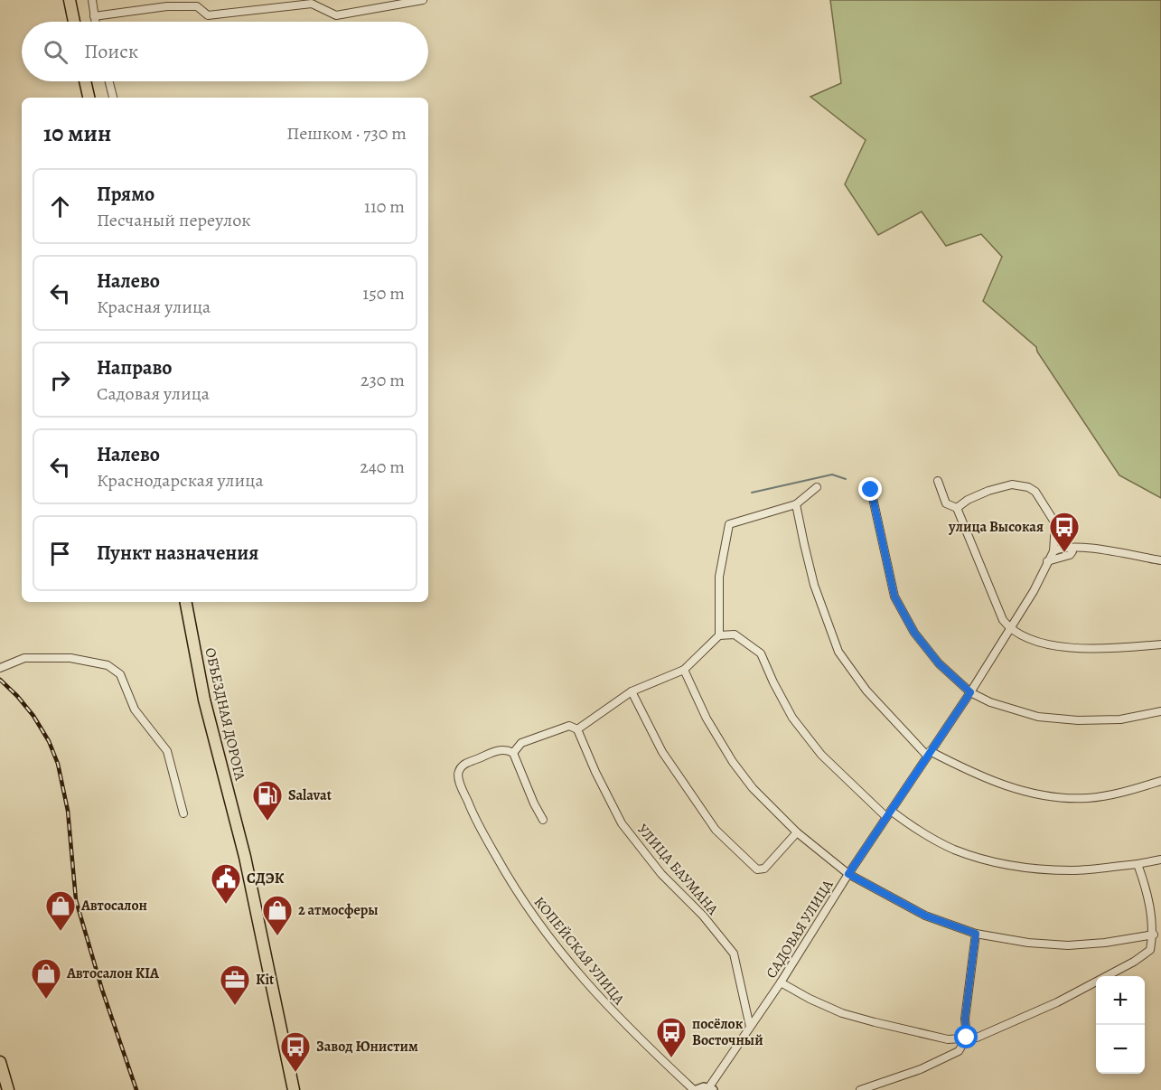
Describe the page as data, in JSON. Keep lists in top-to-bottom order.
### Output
{
  "streets": {
    "main road": ["ОБЪЕЗДНАЯ ДОРОГА"],
    "street": ["УЛИЦА БАУМАНА", "САДОВАЯ УЛИЦА", "КОПЕЙСКАЯ УЛИЦА"]
  },
  "crossings": [
    ["УЛИЦА БАУМАНА", "САДОВАЯ УЛИЦА"]
  ],
  "places": {
    "bus stop": ["улица Высокая", "посёлок Восточный", "Завод Юнистим"],
    "fuel station": ["Salavat"],
    "public building": ["СДЭК"],
    "shop": ["Автосалон", "2 атмосферы", "Автосалон KIA"],
    "office": ["Kit"]
  },
  "page": {
    "search": "Поиск",
    "heading": ["10 мин", "Пешком · 730 m"],
    "list": [
      ["Прямо", "Песчаный переулок", "110 m"],
      ["Налево", "Красная улица", "150 m"],
      ["Направо", "Садовая улица", "230 m"],
      ["Налево", "Краснодарская улица", "240 m"],
      "Пункт назначения"
    ],
    "map_buttons": ["+", "−"]
  }
}
